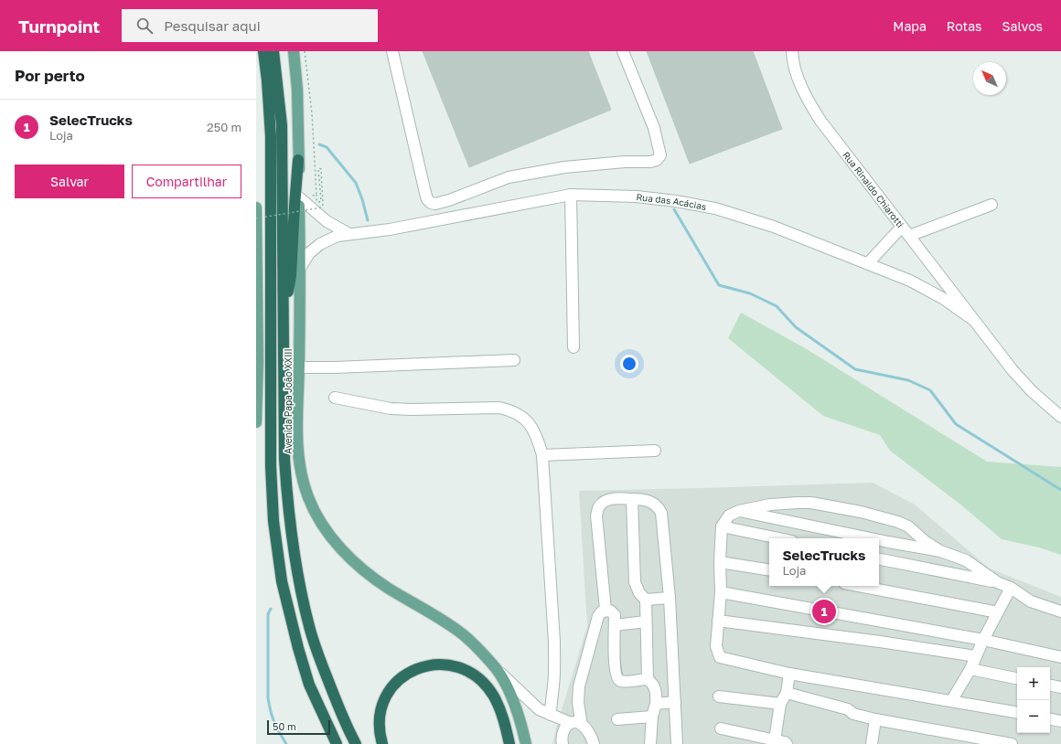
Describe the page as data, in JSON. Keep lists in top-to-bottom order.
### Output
{
  "streets": {
    "highway": ["Avenida Papa João XXIII"],
    "street": ["Rua Rinaldo Chiarotti", "Rua das Acácias"]
  },
  "crossings": [
    ["Rua Rinaldo Chiarotti", "Rua das Acácias"],
    ["Rua das Acácias", "Avenida Papa João XXIII"]
  ],
  "scale_bar": "50 m",
  "north": "top left",
  "page": {
    "header": "Turnpoint",
    "search": "Pesquisar aqui",
    "nav": ["Mapa", "Rotas", "Salvos"],
    "heading": "Por perto",
    "list": [
      {
        "mark": "1",
        "name": "SelecTrucks",
        "note": "Loja",
        "value": "250 m"
      }
    ],
    "buttons": ["Salvar", "Compartilhar"],
    "popup": ["SelecTrucks", "Loja"],
    "pins": "1",
    "map_buttons": ["+", "−"],
    "scale": "50 m"
  }
}
